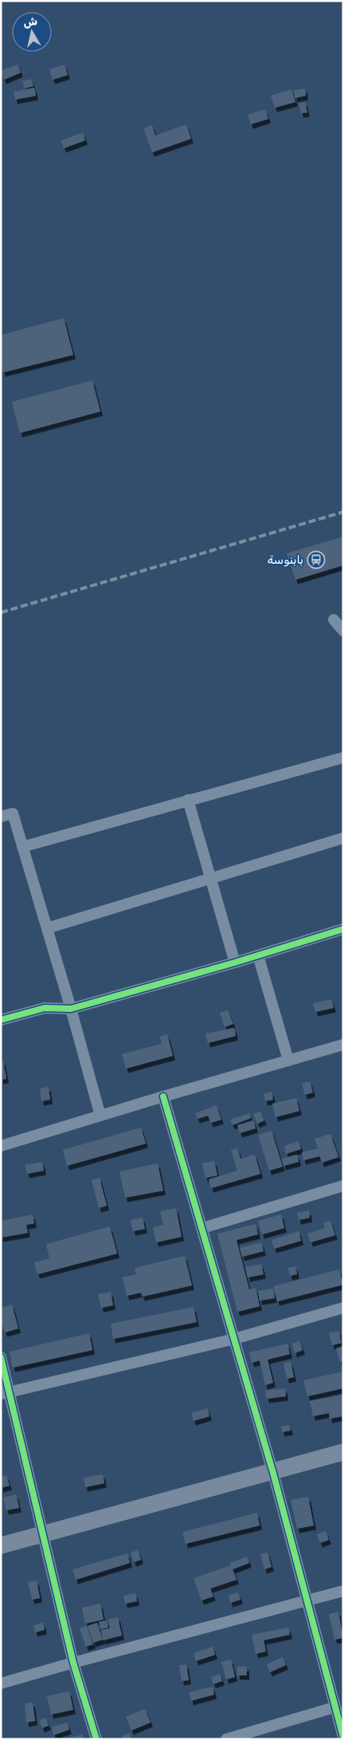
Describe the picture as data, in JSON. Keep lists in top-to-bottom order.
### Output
{
  "places": {
    "station": ["بابنوسة"]
  },
  "north": "top"
}
